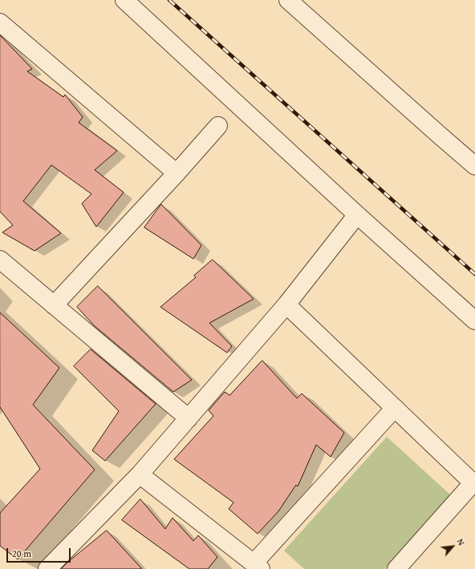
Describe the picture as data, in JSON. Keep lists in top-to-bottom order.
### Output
{
  "scale_bar": "20 m",
  "north": "top right"
}
